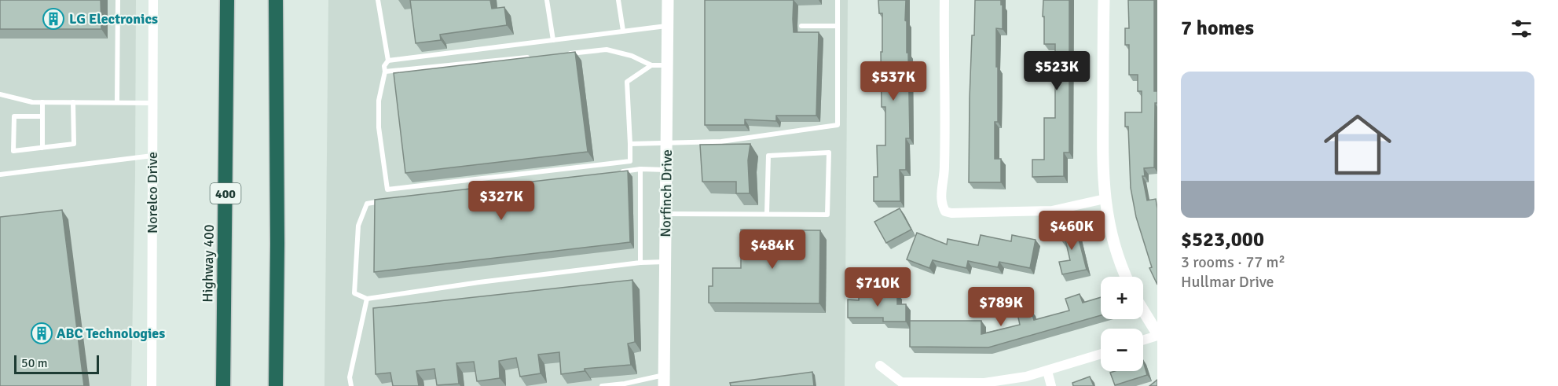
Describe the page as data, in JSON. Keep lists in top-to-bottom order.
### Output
{
  "streets": {
    "highway": ["400", "Highway 400"],
    "street": ["Norelco Drive", "Norfinch Drive"]
  },
  "places": {
    "building": ["LG Electronics", "ABC Technologies"]
  },
  "scale_bar": "50 m",
  "page": {
    "heading": "7 homes",
    "price": [
      "$523K",
      "$537K",
      "$327K",
      "$460K",
      "$484K",
      "$710K",
      "$789K"
    ],
    "list": [
      {
        "name": "$523,000",
        "note": "3 rooms · 77 m² · Hullmar Drive"
      }
    ],
    "map_buttons": ["+", "−"],
    "scale": "50 m"
  }
}
